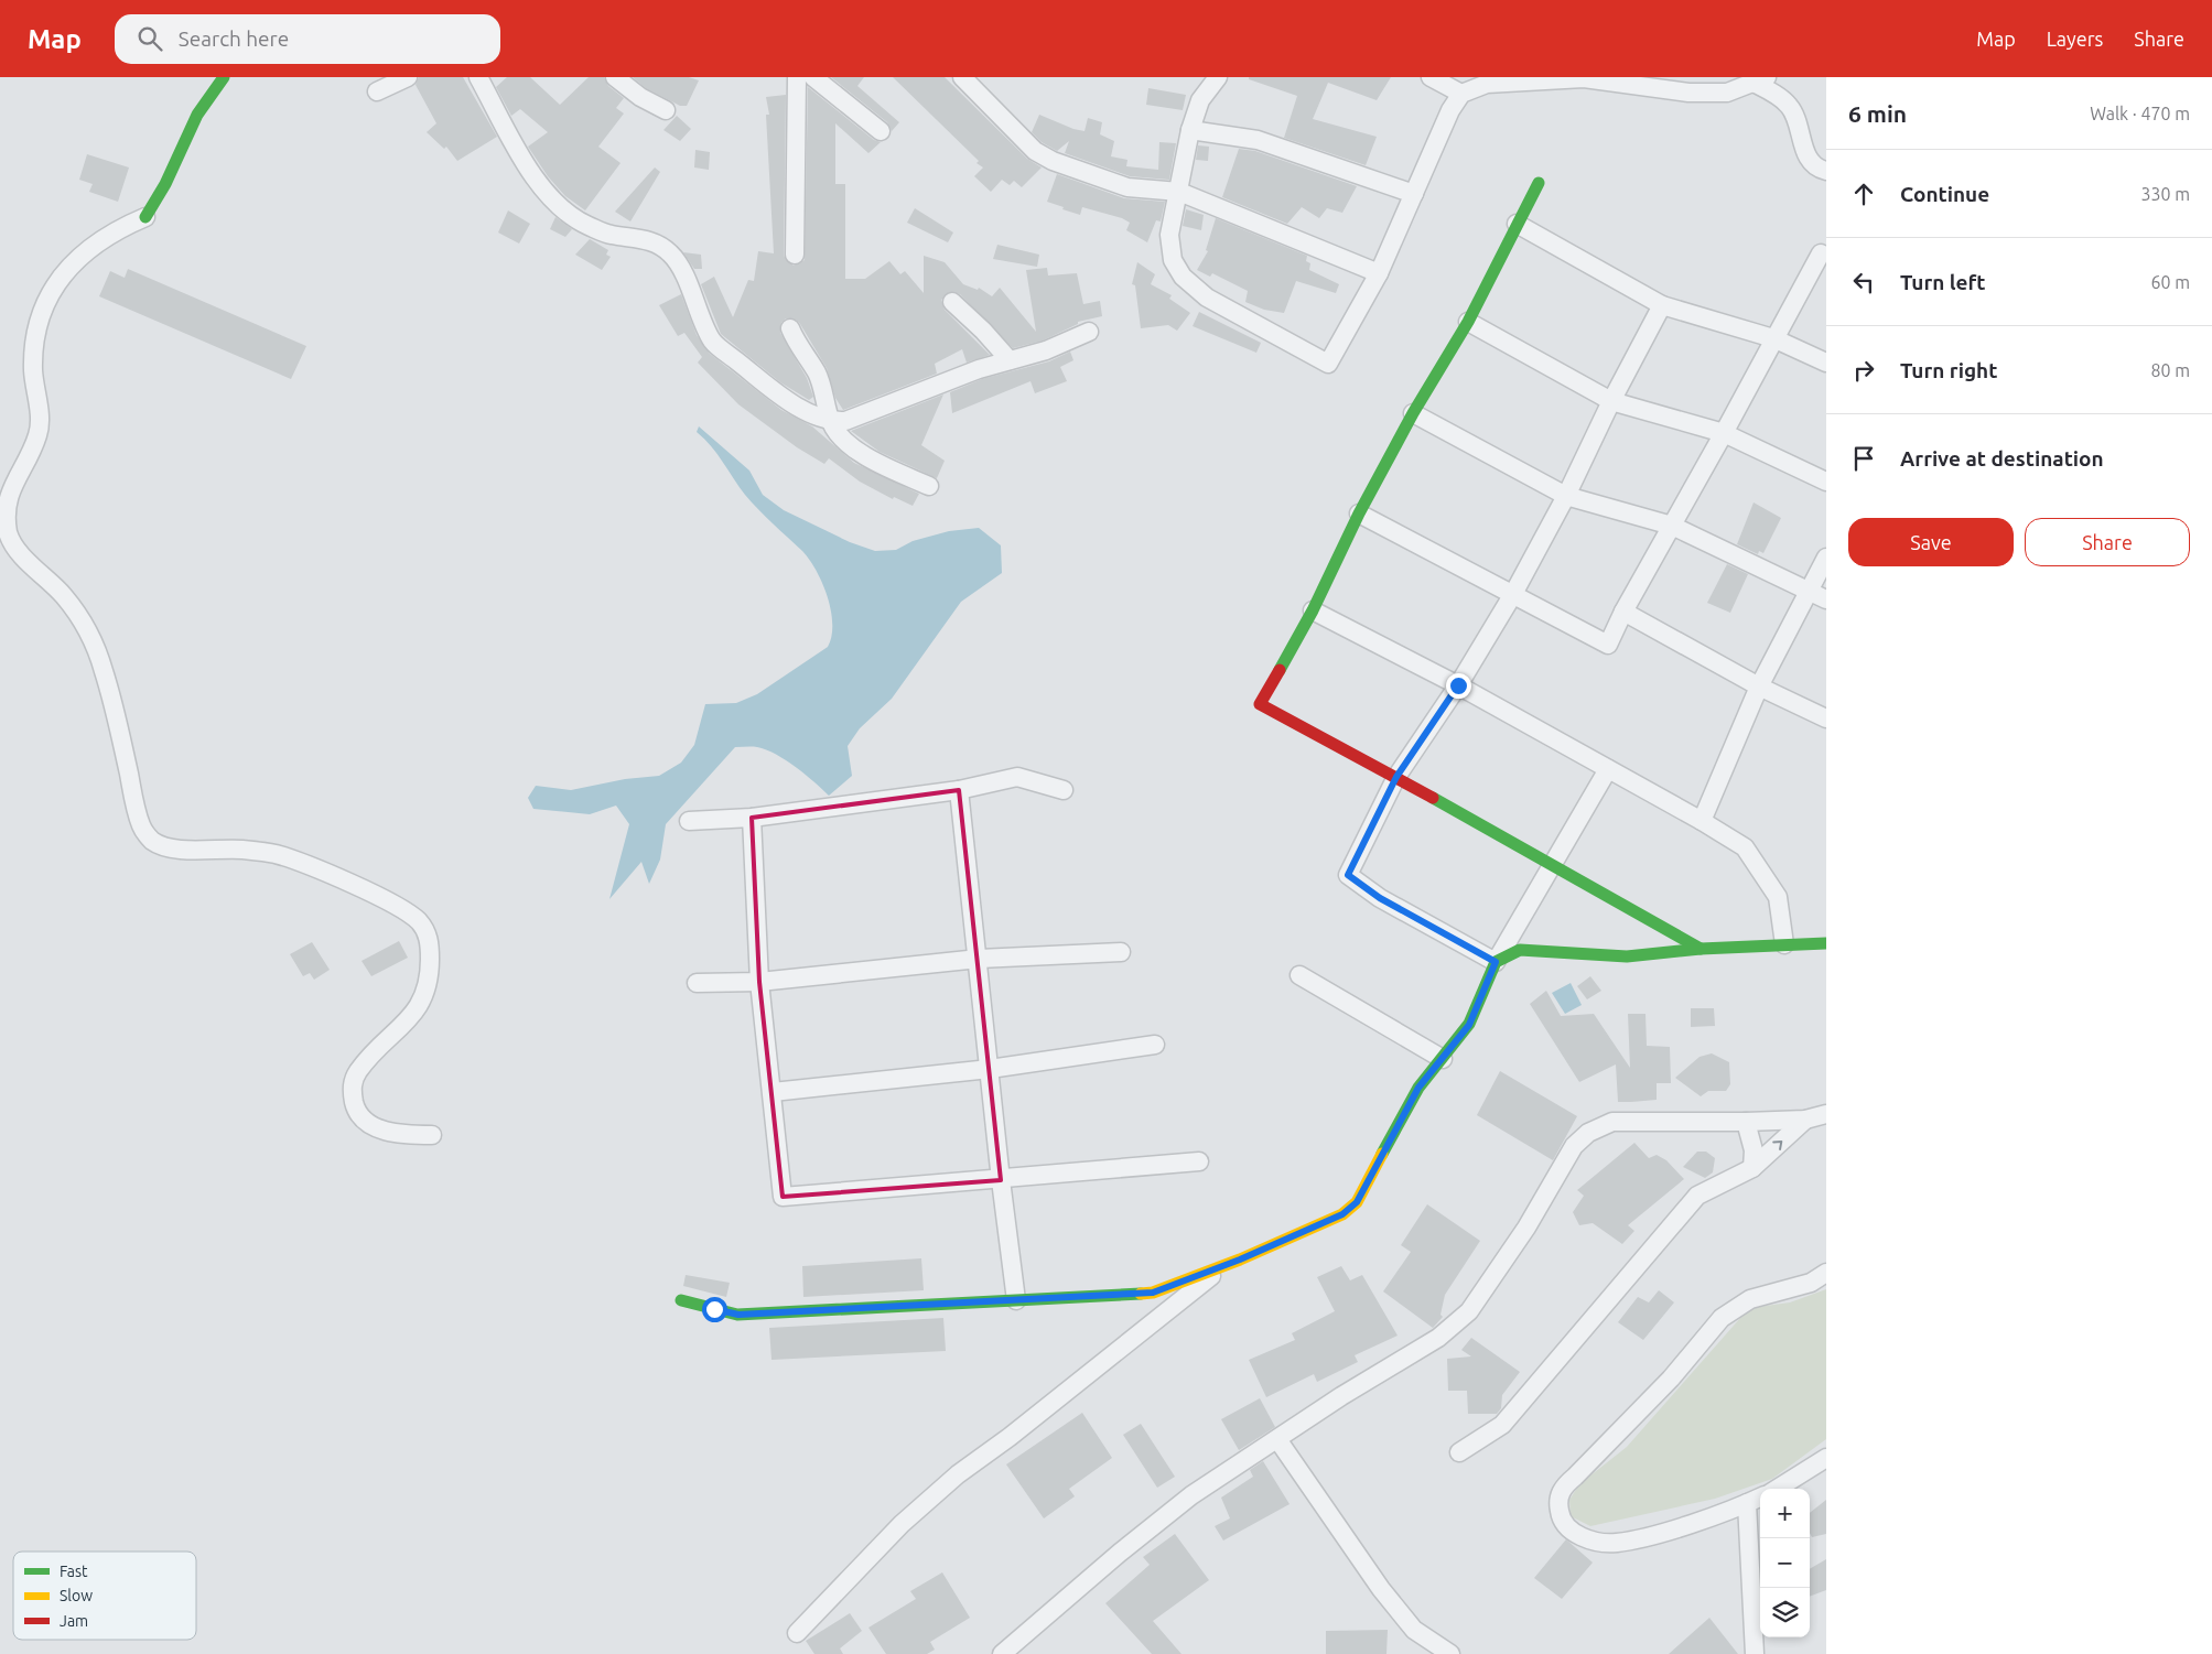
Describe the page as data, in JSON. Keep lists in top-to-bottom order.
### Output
{
  "legend": ["Fast", "Slow", "Jam"],
  "page": {
    "header": "Map",
    "search": "Search here",
    "nav": ["Map", "Layers", "Share"],
    "heading": ["6 min", "Walk · 470 m"],
    "list": [
      ["Continue", "330 m"],
      ["Turn left", "60 m"],
      ["Turn right", "80 m"],
      "Arrive at destination"
    ],
    "buttons": ["Save", "Share"],
    "map_buttons": ["+", "−"]
  }
}
